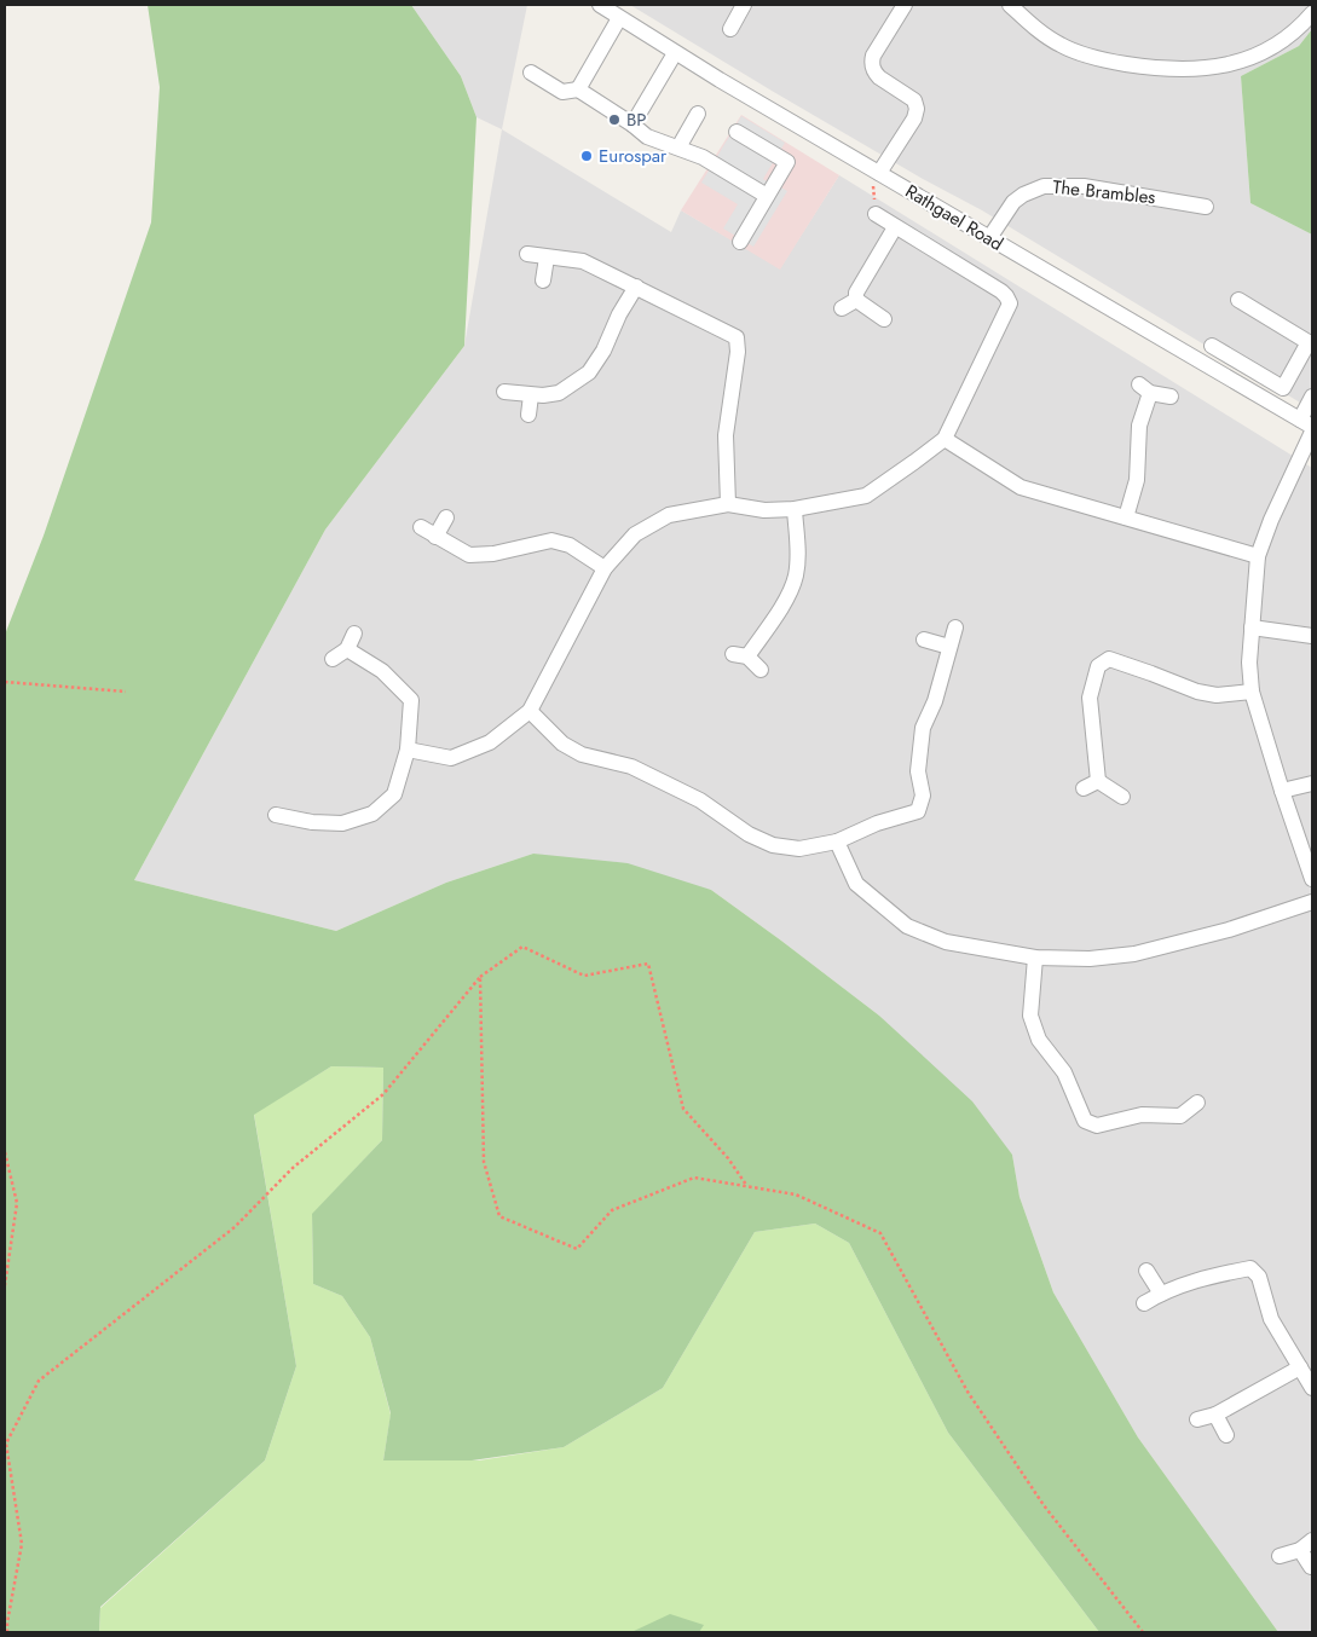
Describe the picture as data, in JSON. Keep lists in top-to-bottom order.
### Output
{
  "streets": {
    "street": ["The Brambles", "Rathgael Road"]
  },
  "crossings": [
    ["The Brambles", "Rathgael Road"]
  ],
  "places": ["BP", "Eurospar"]
}
